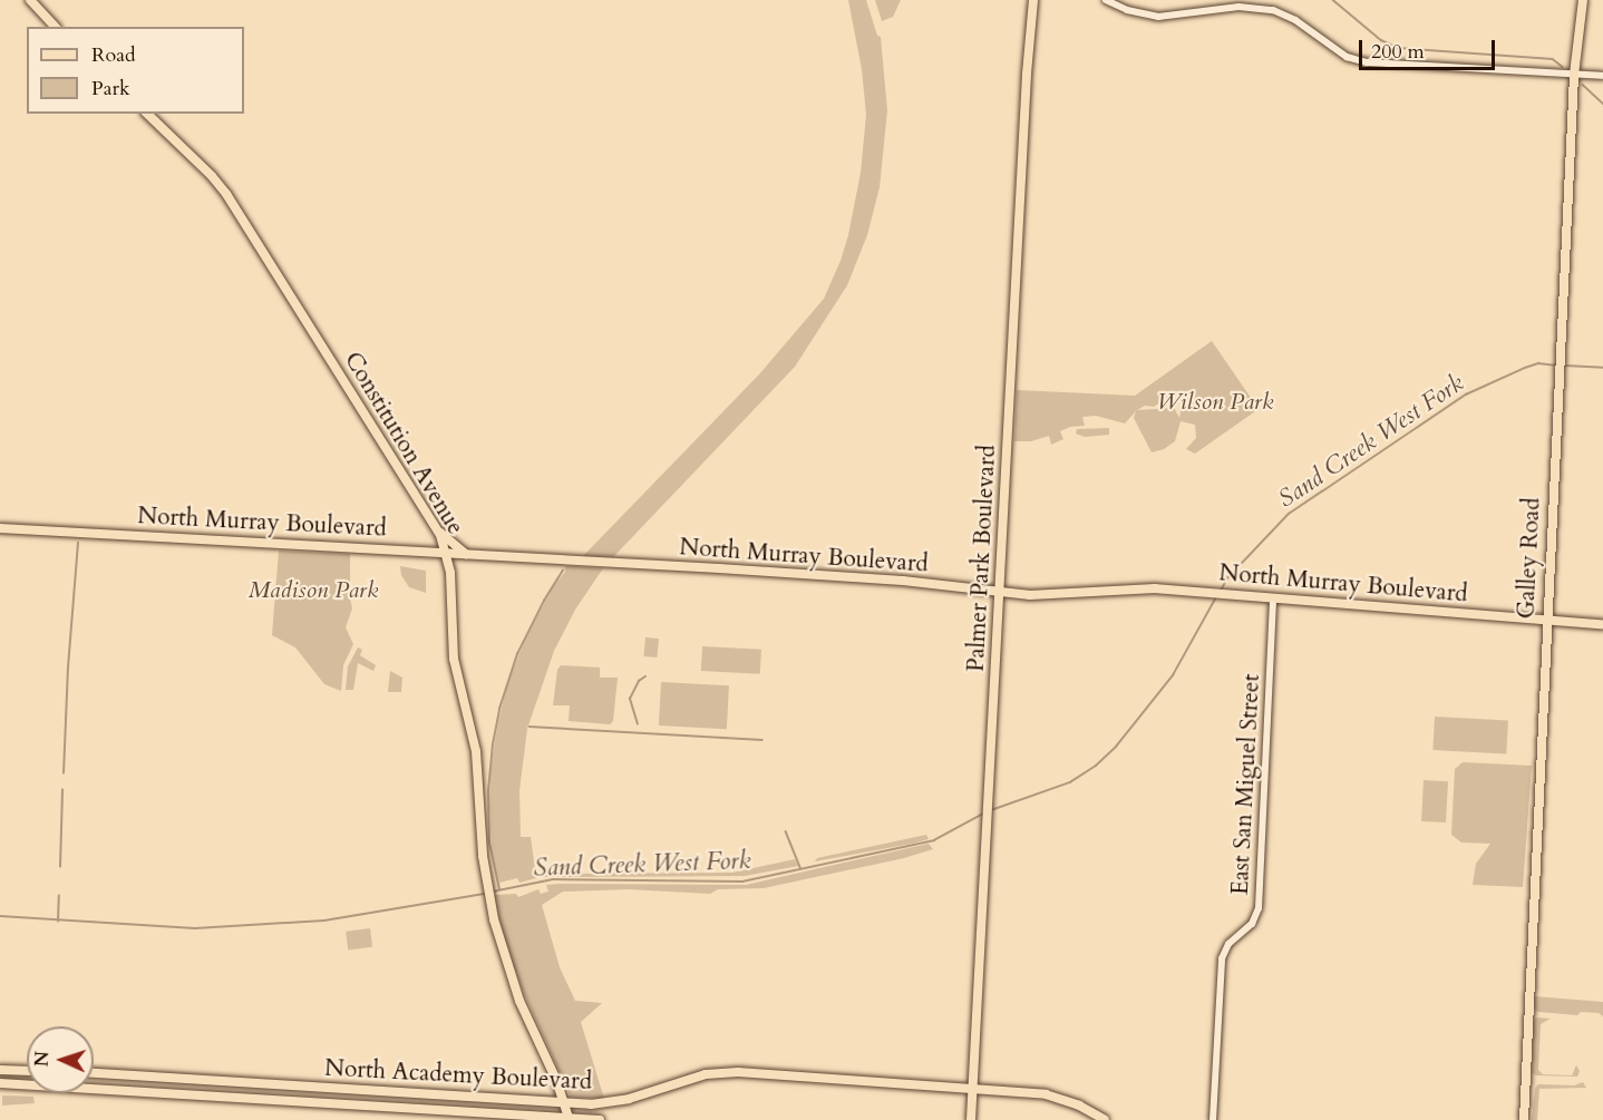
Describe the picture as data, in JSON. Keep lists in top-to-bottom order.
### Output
{
  "streets": {
    "highway": ["North Academy Boulevard"],
    "main road": [
      "Constitution Avenue",
      "North Murray Boulevard",
      "Palmer Park Boulevard",
      "Galley Road"
    ],
    "street": ["East San Miguel Street"]
  },
  "crossings": [
    ["Constitution Avenue", "North Murray Boulevard"],
    ["Constitution Avenue", "North Academy Boulevard"],
    ["North Murray Boulevard", "Palmer Park Boulevard"],
    ["North Murray Boulevard", "Galley Road"],
    ["North Murray Boulevard", "East San Miguel Street"],
    ["Palmer Park Boulevard", "North Academy Boulevard"]
  ],
  "water": ["Sand Creek West Fork"],
  "parks": ["Wilson Park", "Madison Park"],
  "legend": ["Road", "Park"],
  "scale_bar": "200 m",
  "north": "left"
}
